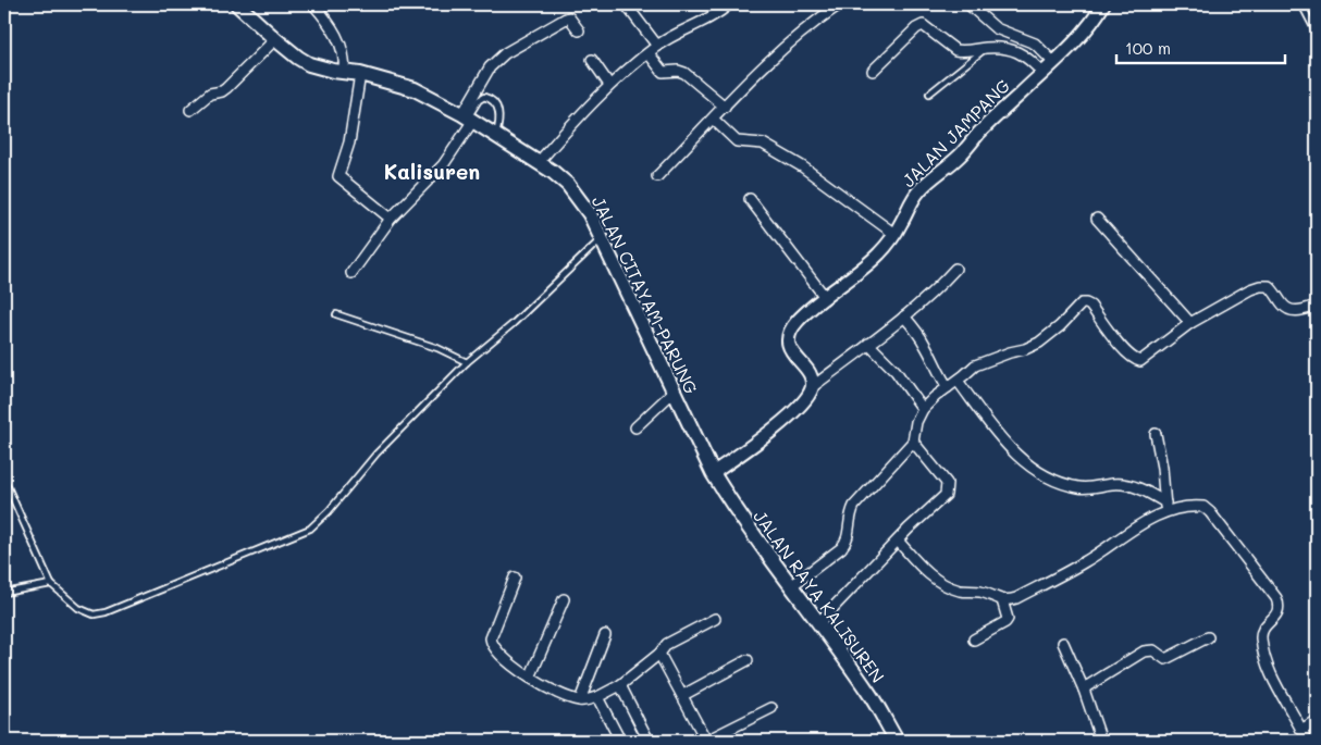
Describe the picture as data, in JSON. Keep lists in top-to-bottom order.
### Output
{
  "streets": {
    "main road": ["JALAN CITAYAM-PARUNG", "JALAN RAYA KALISUREN"],
    "street": ["JALAN JAMPANG"]
  },
  "crossings": [
    ["JALAN CITAYAM-PARUNG", "JALAN RAYA KALISUREN"]
  ],
  "districts": ["Kalisuren"],
  "scale_bar": "100 m"
}
